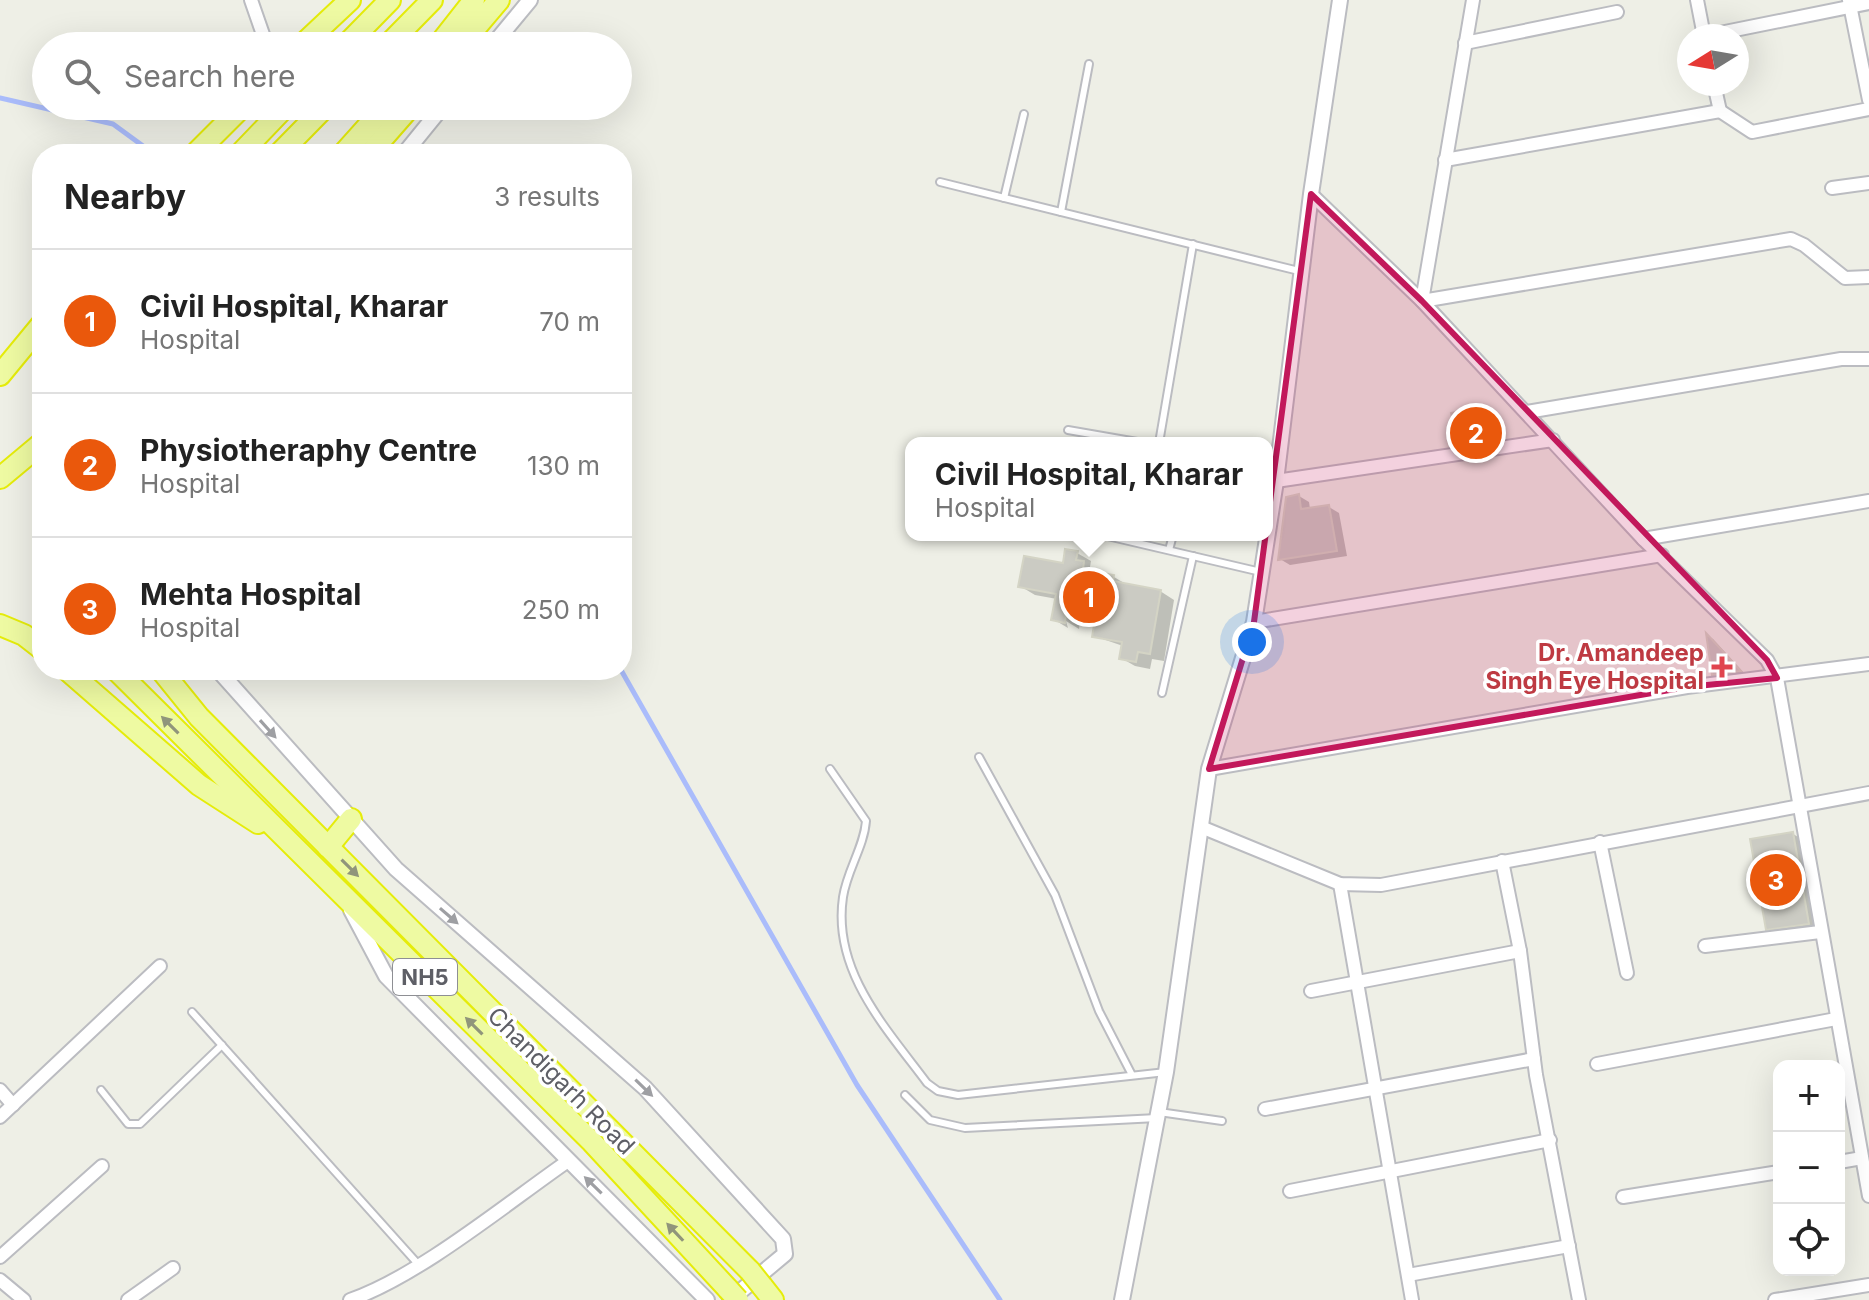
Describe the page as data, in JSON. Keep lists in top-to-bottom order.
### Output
{
  "streets": {
    "highway": ["NH5", "Chandigarh Road"]
  },
  "places": {
    "health": ["Dr. Amandeep Singh Eye Hospital"]
  },
  "north": "left",
  "page": {
    "search": "Search here",
    "heading": ["Nearby", "3 results"],
    "list": [
      {
        "mark": "1",
        "name": "Civil Hospital, Kharar",
        "note": "Hospital",
        "value": "70 m"
      },
      {
        "mark": "2",
        "name": "Physiotheraphy Centre",
        "note": "Hospital",
        "value": "130 m"
      },
      {
        "mark": "3",
        "name": "Mehta Hospital",
        "note": "Hospital",
        "value": "250 m"
      }
    ],
    "pins": ["2", "1", "3"],
    "popup": ["Civil Hospital, Kharar", "Hospital"],
    "map_buttons": ["+", "−"]
  }
}
